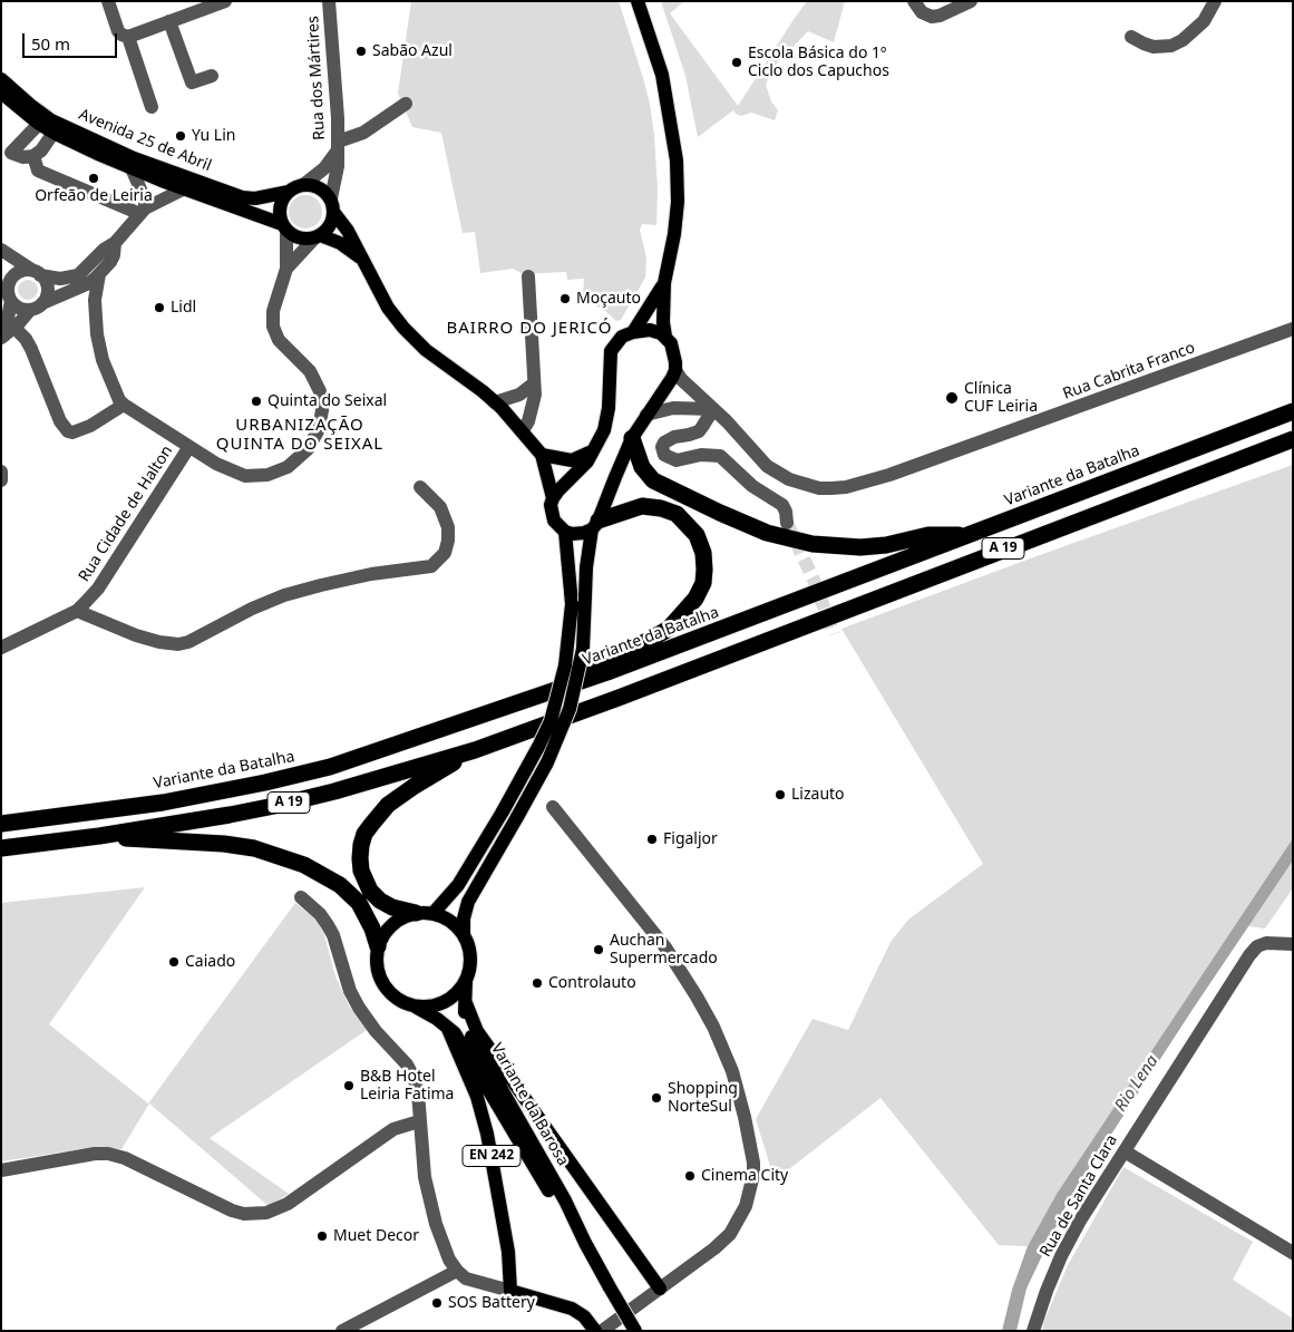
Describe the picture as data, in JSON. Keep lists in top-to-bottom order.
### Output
{
  "streets": {
    "highway": ["Variante da Batalha", "A 19"],
    "main road": ["Avenida 25 de Abril", "Variante da Barosa", "EN 242"],
    "street": [
      "Rua dos Mártires",
      "Rua Cabrita Franco",
      "Rua Cidade de Halton",
      "Rua de Santa Clara"
    ]
  },
  "crossings": [
    ["Rua dos Mártires", "Avenida 25 de Abril"],
    ["Rua dos Mártires", "Rua Cidade de Halton"],
    ["Avenida 25 de Abril", "Rua Cidade de Halton"],
    ["Variante da Barosa", "EN 242"]
  ],
  "districts": ["BAIRRO DO JERICÓ", "URBANIZAÇÃO QUINTA DO SEIXAL"],
  "water": ["Rio Lena"],
  "places": [
    "Sabão Azul",
    "Escola Básica do 1º Ciclo dos Capuchos",
    "Yu Lin",
    "Orfeão de Leiria",
    "Moçauto",
    "Lidl",
    "Clínica CUF Leiria",
    "Quinta do Seixal",
    "Lizauto",
    "Figaljor",
    "Auchan Supermercado",
    "Caiado",
    "Controlauto",
    "B&B Hotel Leiria Fatima",
    "Shopping NorteSul",
    "Cinema City",
    "Muet Decor",
    "SOS Battery"
  ],
  "scale_bar": "50 m"
}
